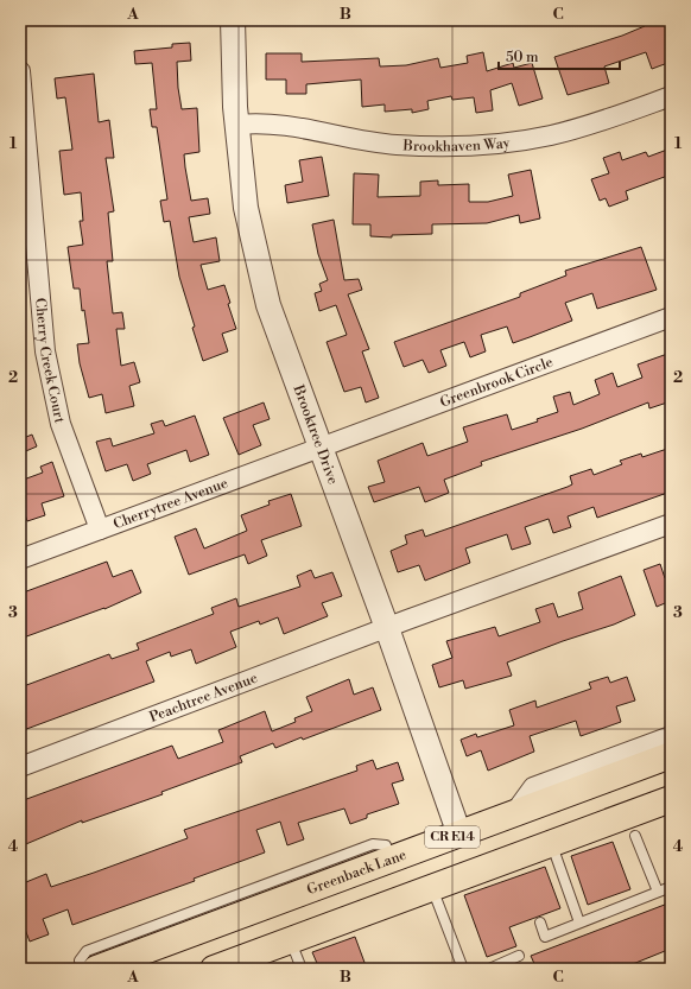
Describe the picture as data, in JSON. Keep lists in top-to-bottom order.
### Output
{
  "streets": {
    "main road": ["CR E14", "Greenback Lane"],
    "street": [
      "Brookhaven Way",
      "Cherry Creek Court",
      "Greenbrook Circle",
      "Brooktree Drive",
      "Cherrytree Avenue",
      "Peachtree Avenue"
    ]
  },
  "crossings": [
    ["Brookhaven Way", "Brooktree Drive"],
    ["Cherry Creek Court", "Cherrytree Avenue"],
    ["Greenbrook Circle", "Brooktree Drive"],
    ["Greenbrook Circle", "Cherrytree Avenue"],
    ["Brooktree Drive", "Cherrytree Avenue"],
    ["Brooktree Drive", "Peachtree Avenue"],
    ["Brooktree Drive", "Greenback Lane"]
  ],
  "scale_bar": "50 m",
  "grid": {
    "columns": ["A", "B", "C"],
    "rows": [
      "1",
      "2",
      "3",
      "4"
    ]
  }
}
